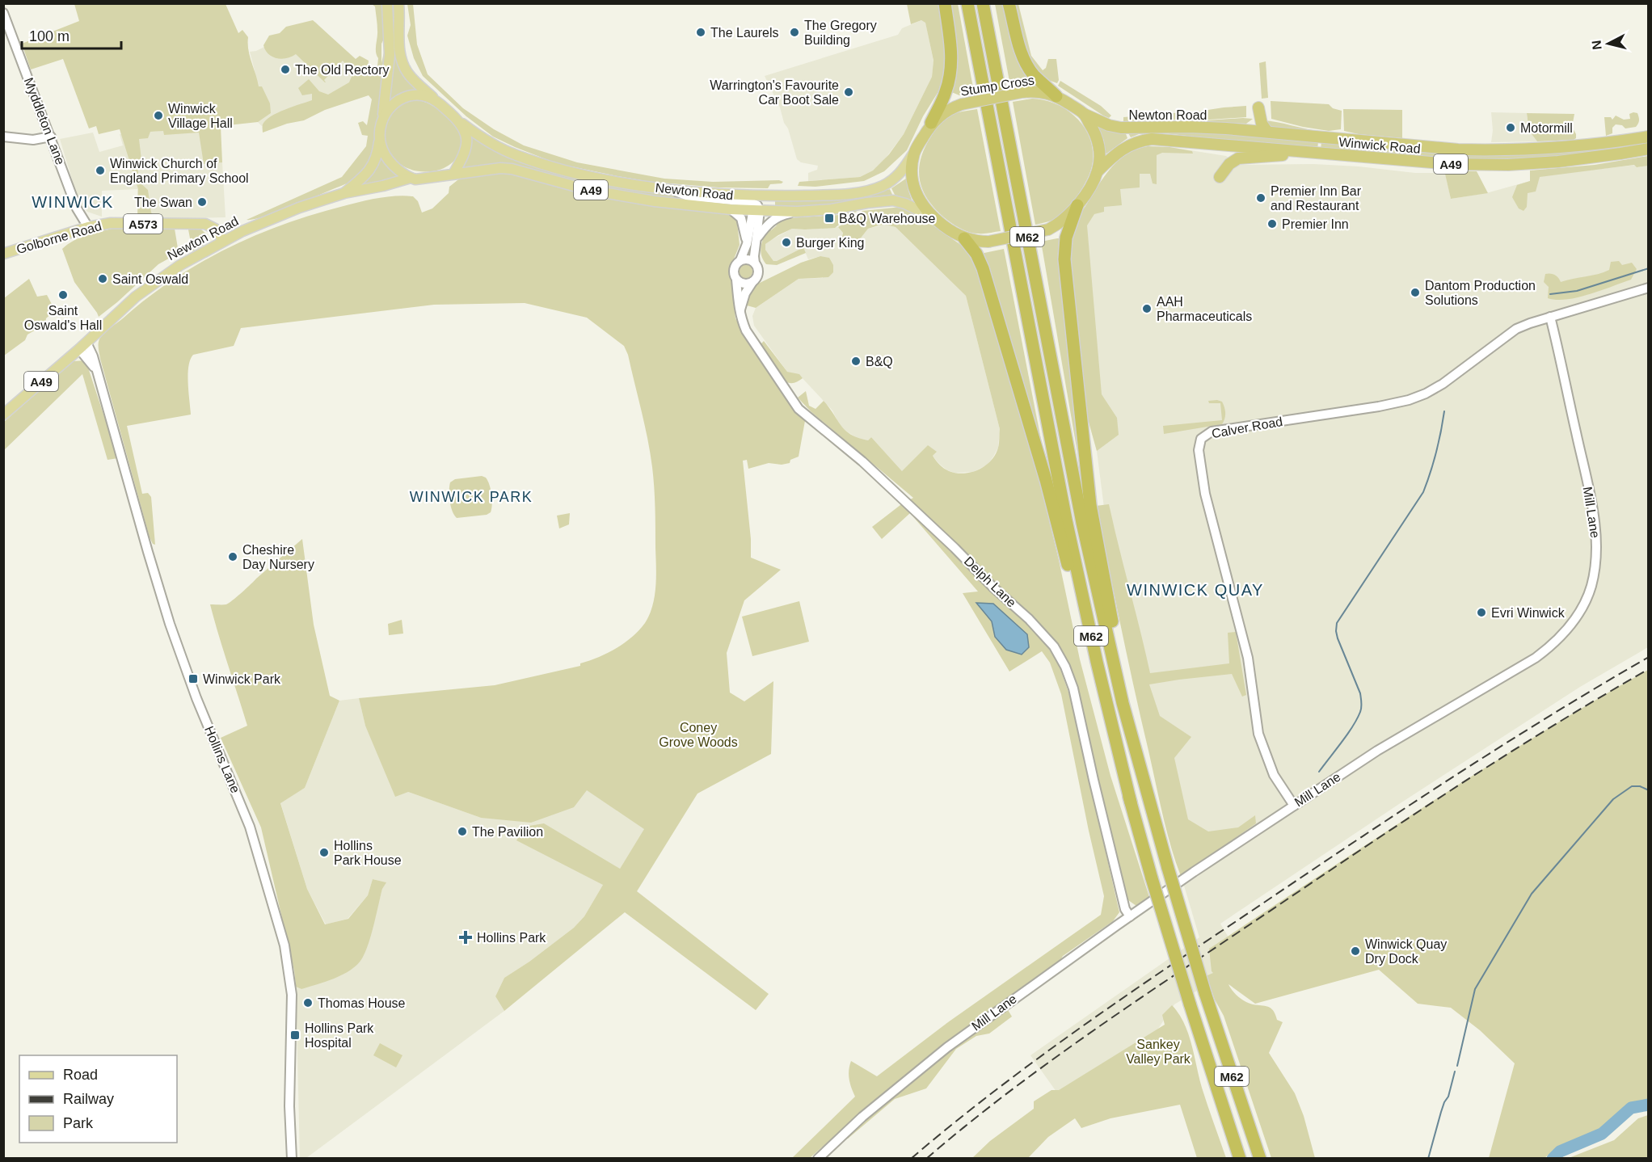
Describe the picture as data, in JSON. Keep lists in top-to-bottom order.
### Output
{
  "streets": {
    "highway": [
      "Stump Cross",
      "Newton Road",
      "Winwick Road",
      "A49",
      "M62"
    ],
    "main road": ["A573", "Golborne Road"],
    "street": [
      "Myddleton Lane",
      "Calver Road",
      "Mill Lane",
      "Delph Lane",
      "Hollins Lane"
    ]
  },
  "crossings": [
    ["Stump Cross", "Newton Road"],
    ["Newton Road", "Winwick Road"],
    ["Newton Road", "A49"],
    ["Newton Road", "Golborne Road"],
    ["Newton Road", "Hollins Lane"],
    ["Myddleton Lane", "Golborne Road"],
    ["Calver Road", "Mill Lane"],
    ["Mill Lane", "Delph Lane"]
  ],
  "districts": ["WINWICK", "WINWICK PARK", "WINWICK QUAY"],
  "parks": ["Coney Grove Woods", "Sankey Valley Park"],
  "places": {
    "other": [
      "The Laurels",
      "The Gregory Building",
      "The Old Rectory",
      "Warrington's Favourite Car Boot Sale",
      "Winwick Village Hall",
      "Motormill",
      "Winwick Church of England Primary School",
      "Premier Inn Bar and Restaurant",
      "The Swan",
      "Premier Inn",
      "Burger King",
      "Saint Oswald",
      "Dantom Production Solutions",
      "Saint Oswald's Hall",
      "AAH Pharmaceuticals",
      "B&Q",
      "Cheshire Day Nursery",
      "Evri Winwick",
      "The Pavilion",
      "Hollins Park House",
      "Winwick Quay Dry Dock",
      "Thomas House"
    ],
    "transit": ["B&Q Warehouse", "Winwick Park", "Hollins Park Hospital"],
    "health": ["Hollins Park"]
  },
  "legend": ["Road", "Railway", "Park"],
  "scale_bar": "100 m",
  "north": "left"
}
